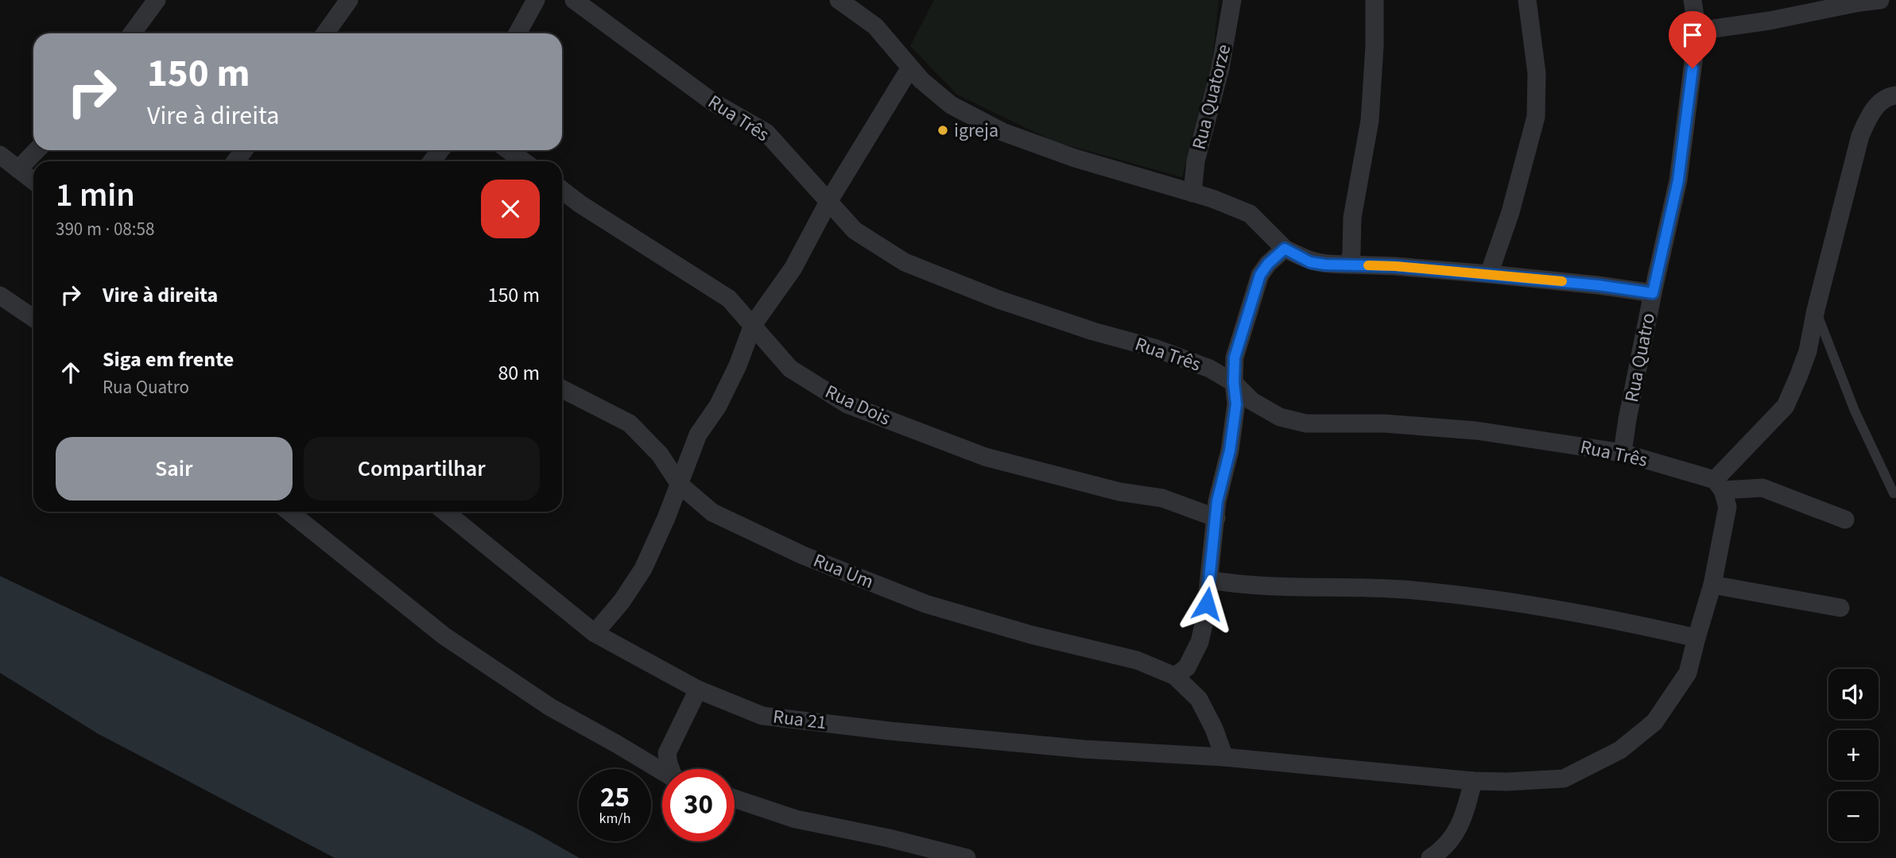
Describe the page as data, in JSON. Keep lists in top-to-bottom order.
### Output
{
  "streets": {
    "street": [
      "Rua Quatorze",
      "Rua Três",
      "Rua Quatro",
      "Rua Dois",
      "Rua Um",
      "Rua 21"
    ]
  },
  "crossings": [
    ["Rua Quatorze", "Rua Quatro"],
    ["Rua Três", "Rua Quatro"]
  ],
  "places": ["igreja"],
  "page": {
    "turn": ["150 m", "Vire à direita"],
    "heading": ["1 min", "390 m · 08:58"],
    "list": [
      {
        "name": "Vire à direita",
        "value": "150 m"
      },
      {
        "name": "Siga em frente",
        "note": "Rua Quatro",
        "value": "80 m"
      }
    ],
    "buttons": ["Sair", "Compartilhar"],
    "map_buttons": ["+", "−"],
    "speed": "25 km/h",
    "limit": "30"
  }
}
